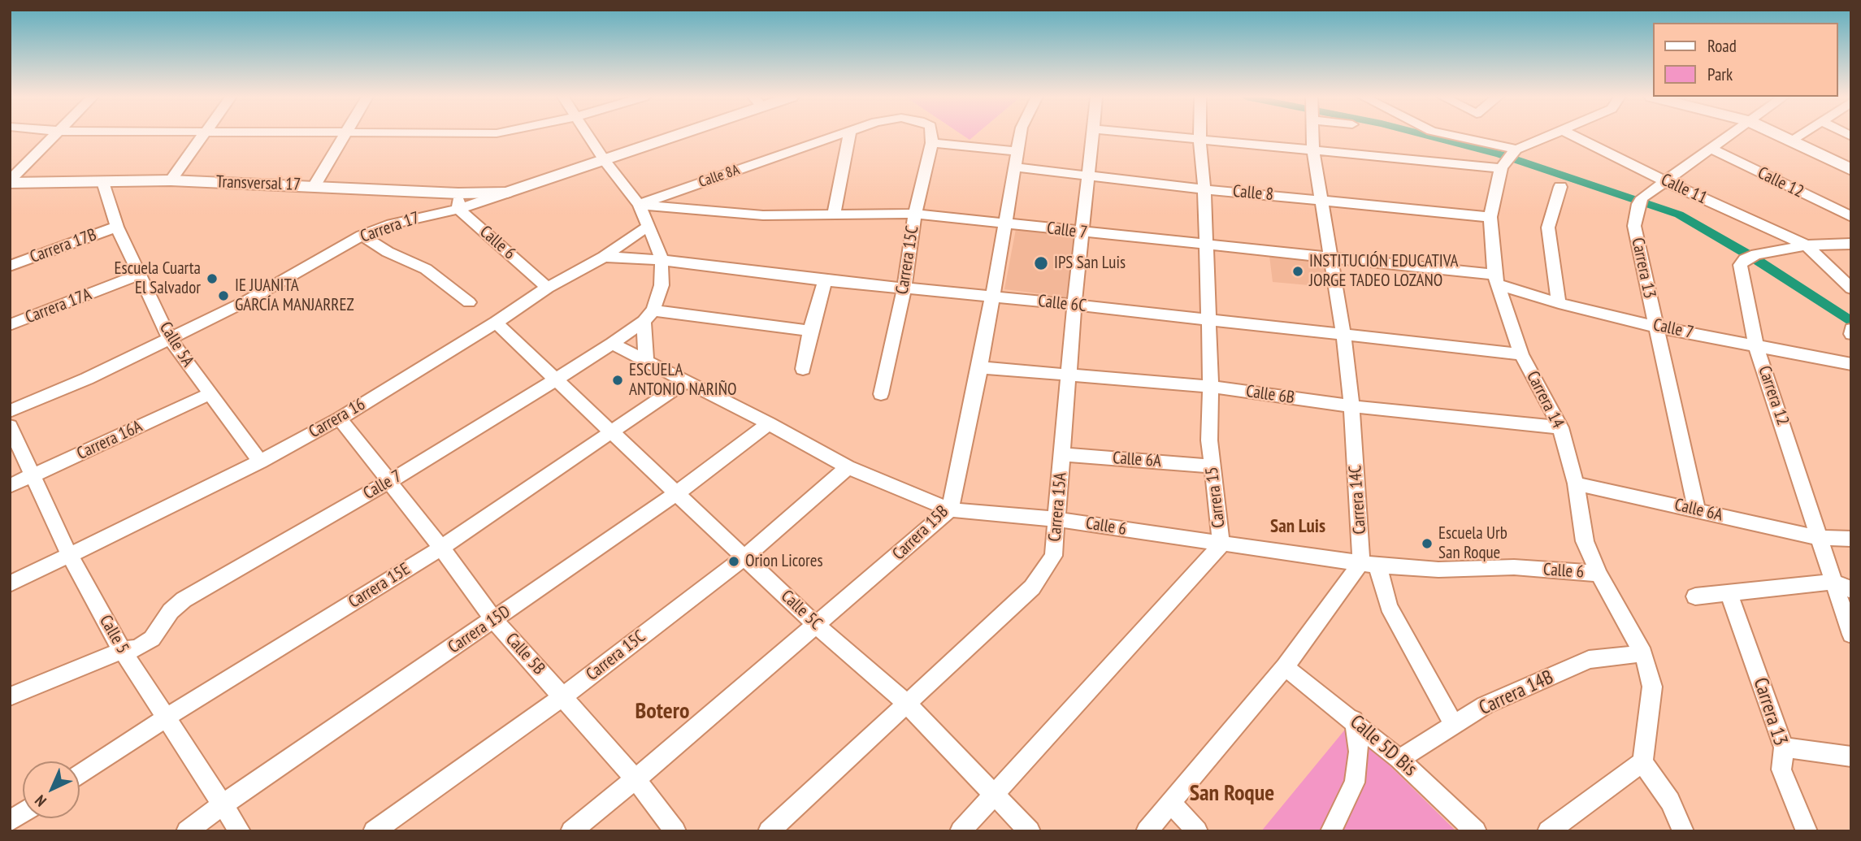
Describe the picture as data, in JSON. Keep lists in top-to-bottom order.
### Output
{
  "streets": {
    "street": [
      "Calle 8A",
      "Calle 12",
      "Transversal 17",
      "Calle 11",
      "Calle 8",
      "Carrera 17",
      "Calle 7",
      "Calle 6",
      "Carrera 17B",
      "Carrera 15C",
      "Carrera 13",
      "Calle 6C",
      "Carrera 17A",
      "Calle 5A",
      "Calle 6B",
      "Carrera 12",
      "Carrera 14",
      "Carrera 16",
      "Carrera 16A",
      "Calle 6A",
      "Carrera 15",
      "Carrera 14C",
      "Carrera 15A",
      "Carrera 15B",
      "Carrera 15E",
      "Calle 5C",
      "Carrera 15D",
      "Calle 5",
      "Calle 5B",
      "Carrera 14B",
      "Calle 5D Bis"
    ]
  },
  "crossings": [
    ["Calle 8A", "Calle 7"],
    ["Calle 12", "Carrera 13"],
    ["Transversal 17", "Carrera 17"],
    ["Transversal 17", "Calle 6"],
    ["Transversal 17", "Calle 5A"],
    ["Calle 11", "Carrera 13"],
    ["Calle 11", "Carrera 12"],
    ["Calle 8", "Carrera 14"],
    ["Calle 8", "Carrera 15"],
    ["Calle 8", "Carrera 14C"],
    ["Calle 8", "Carrera 15A"],
    ["Calle 8", "Carrera 15B"],
    ["Carrera 17", "Calle 6"],
    ["Carrera 17", "Calle 5A"],
    ["Calle 7", "Calle 6"],
    ["Calle 7", "Carrera 15C"],
    ["Calle 7", "Carrera 13"],
    ["Calle 7", "Carrera 12"],
    ["Calle 7", "Carrera 14"],
    ["Calle 7", "Carrera 15"],
    ["Calle 7", "Carrera 14C"],
    ["Calle 7", "Carrera 15A"],
    ["Calle 7", "Carrera 15B"],
    ["Calle 7", "Calle 5C"],
    ["Calle 7", "Calle 5"],
    ["Calle 7", "Calle 5B"],
    ["Calle 6", "Carrera 15C"],
    ["Calle 6", "Carrera 14"],
    ["Calle 6", "Carrera 16"],
    ["Calle 6", "Carrera 15"],
    ["Calle 6", "Carrera 14C"],
    ["Calle 6", "Carrera 15A"],
    ["Calle 6", "Carrera 15B"],
    ["Calle 6", "Carrera 15E"],
    ["Calle 6", "Carrera 15D"],
    ["Carrera 17B", "Calle 5A"],
    ["Carrera 15C", "Calle 6C"],
    ["Carrera 15C", "Calle 5C"],
    ["Carrera 15C", "Calle 5B"],
    ["Carrera 13", "Calle 6A"],
    ["Calle 6C", "Carrera 14"],
    ["Calle 6C", "Carrera 16"],
    ["Calle 6C", "Carrera 15"],
    ["Calle 6C", "Carrera 14C"],
    ["Calle 6C", "Carrera 15A"],
    ["Calle 6C", "Carrera 15B"],
    ["Carrera 17A", "Calle 5A"],
    ["Calle 5A", "Carrera 16"],
    ["Calle 5A", "Carrera 16A"],
    ["Calle 6B", "Carrera 14"],
    ["Calle 6B", "Carrera 15"],
    ["Calle 6B", "Carrera 14C"],
    ["Calle 6B", "Carrera 15A"],
    ["Calle 6B", "Carrera 15B"],
    ["Carrera 12", "Calle 6A"],
    ["Carrera 14", "Calle 6A"],
    ["Carrera 14", "Carrera 14B"],
    ["Carrera 16", "Calle 5C"],
    ["Carrera 16", "Calle 5"],
    ["Carrera 16", "Calle 5B"],
    ["Carrera 16A", "Calle 5"],
    ["Calle 6A", "Carrera 15"],
    ["Calle 6A", "Carrera 15A"],
    ["Carrera 15", "Calle 5C"],
    ["Carrera 14C", "Carrera 14B"],
    ["Carrera 15A", "Calle 5C"],
    ["Carrera 15B", "Calle 5C"],
    ["Carrera 15B", "Calle 5B"],
    ["Carrera 15E", "Calle 5C"],
    ["Carrera 15E", "Calle 5"],
    ["Carrera 15E", "Calle 5B"],
    ["Calle 5C", "Carrera 15D"],
    ["Carrera 15D", "Calle 5"],
    ["Carrera 15D", "Calle 5B"],
    ["Carrera 14B", "Calle 5D Bis"]
  ],
  "districts": ["San Luis", "Botero", "San Roque"],
  "places": [
    "IPS San Luis",
    "INSTITUCIÓN EDUCATIVA JORGE TADEO LOZANO",
    "Escuela Cuarta El Salvador",
    "IE JUANITA GARCÍA MANJARREZ",
    "ESCUELA ANTONIO NARIÑO",
    "Escuela Urb San Roque",
    "Orion Licores"
  ],
  "legend": ["Road", "Park"],
  "north": "bottom left"
}
